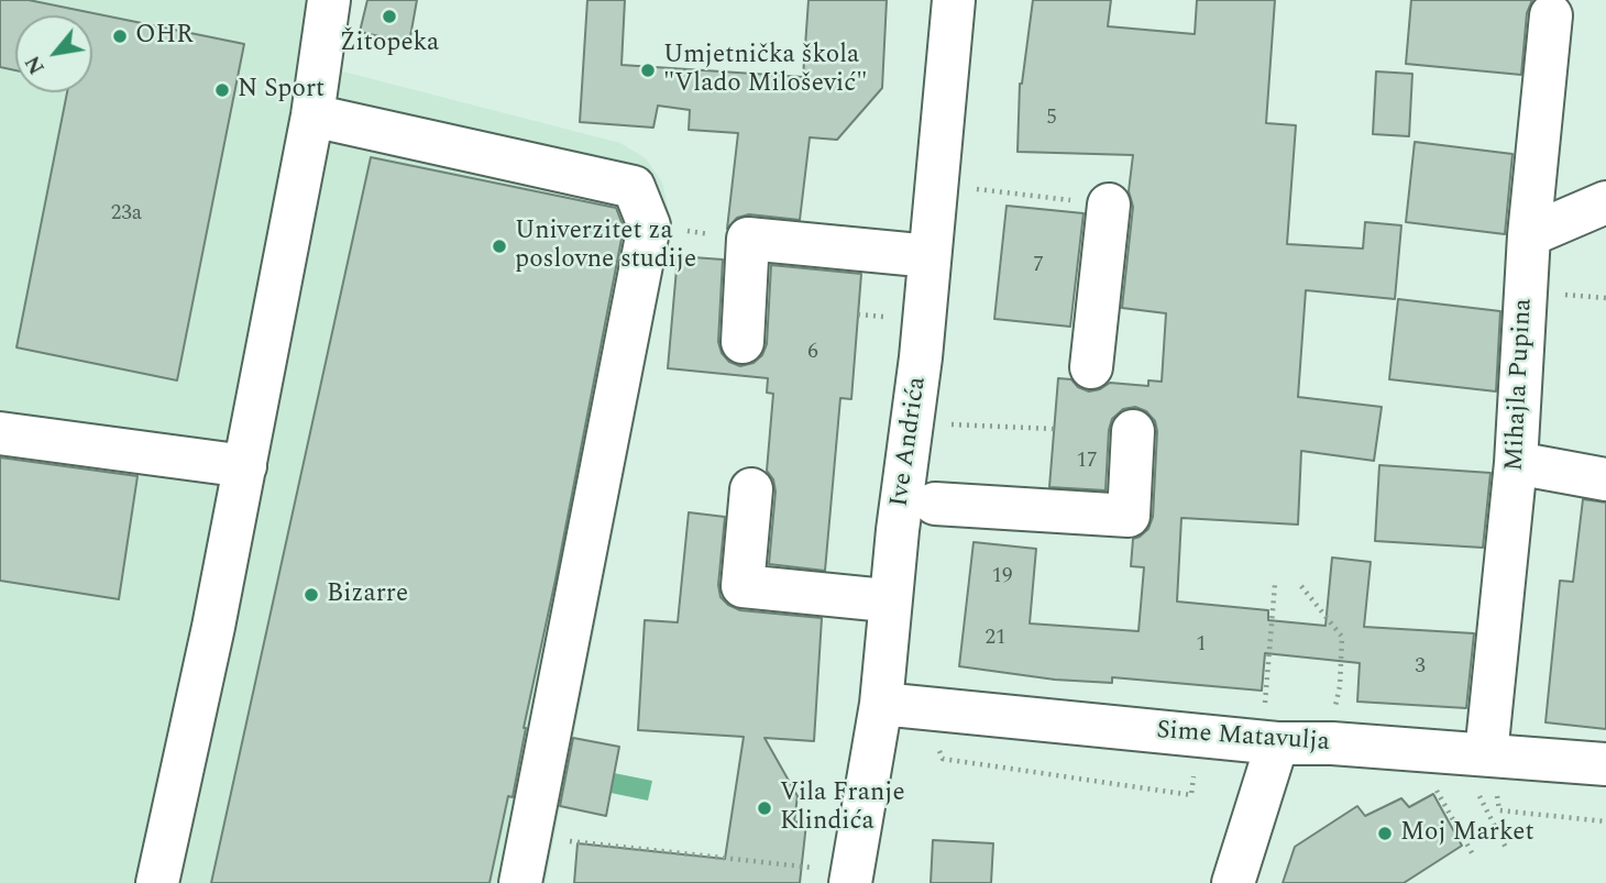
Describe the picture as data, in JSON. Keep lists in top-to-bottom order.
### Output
{
  "streets": {
    "street": ["Mihajla Pupina", "Ive Andrića", "Sime Matavulja"]
  },
  "crossings": [
    ["Mihajla Pupina", "Sime Matavulja"],
    ["Ive Andrića", "Sime Matavulja"]
  ],
  "places": [
    "Žitopeka",
    "OHR",
    "Umjetnička škola \"Vlado Milošević\"",
    "N Sport",
    "Univerzitet za poslovne studije",
    "Bizarre",
    "Vila Franje Klindića",
    "Moj Market"
  ],
  "house_numbers": [
    "5",
    "23a",
    "7",
    "6",
    "17",
    "19",
    "21",
    "1",
    "3"
  ],
  "north": "bottom left"
}
